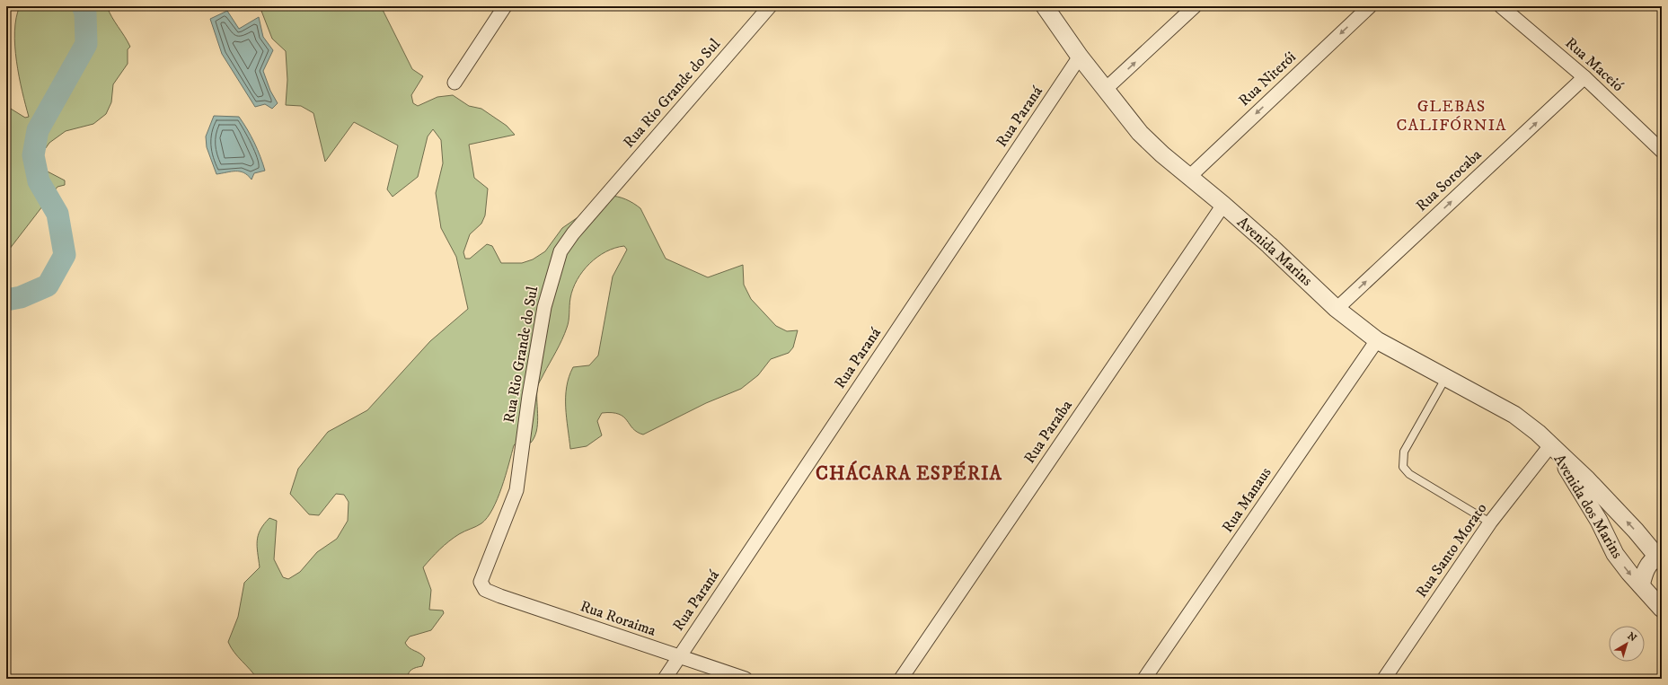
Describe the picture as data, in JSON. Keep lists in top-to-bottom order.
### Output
{
  "streets": {
    "street": [
      "Rua Maceió",
      "Rua Niterói",
      "Rua Rio Grande do Sul",
      "Rua Paraná",
      "Rua Sorocaba",
      "Avenida Marins",
      "Rua Paraíba",
      "Rua Manaus",
      "Avenida dos Marins",
      "Rua Santo Morato",
      "Rua Roraima"
    ]
  },
  "crossings": [
    ["Rua Maceió", "Rua Sorocaba"],
    ["Rua Niterói", "Avenida Marins"],
    ["Rua Rio Grande do Sul", "Rua Roraima"],
    ["Rua Paraná", "Avenida Marins"],
    ["Rua Paraná", "Rua Roraima"],
    ["Rua Sorocaba", "Avenida Marins"],
    ["Avenida Marins", "Rua Paraíba"],
    ["Avenida Marins", "Rua Manaus"],
    ["Avenida Marins", "Avenida dos Marins"],
    ["Avenida Marins", "Rua Santo Morato"],
    ["Avenida dos Marins", "Rua Santo Morato"]
  ],
  "one_way": ["Rua Niterói", "Rua Sorocaba"],
  "districts": ["GLEBAS CALIFÓRNIA", "CHÁCARA ESPÉRIA"],
  "north": "top right"
}
